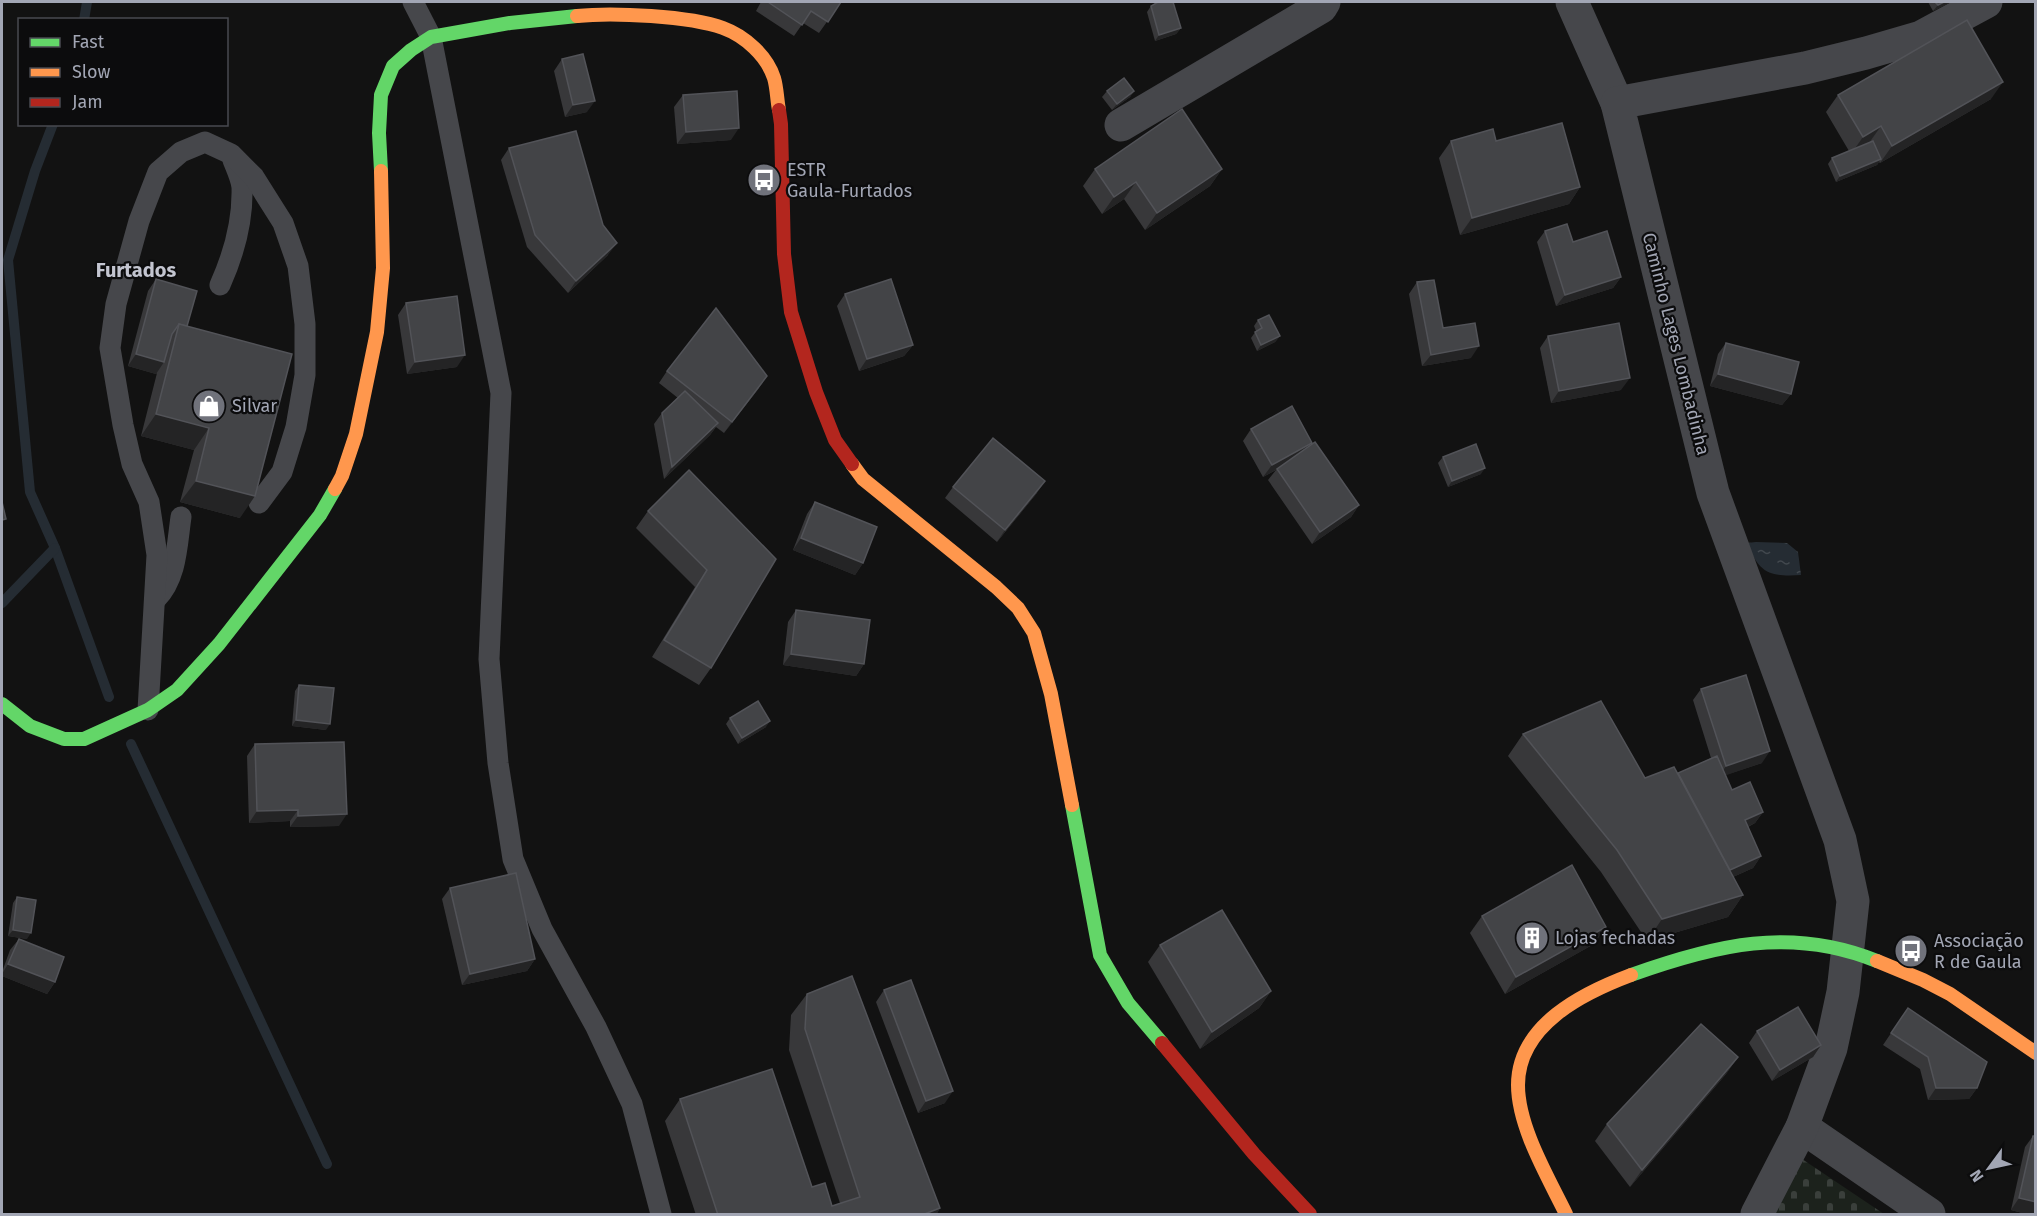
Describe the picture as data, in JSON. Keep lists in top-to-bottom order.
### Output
{
  "streets": {
    "street": ["Caminho Lages Lombadinha"]
  },
  "districts": ["Furtados"],
  "places": {
    "bus stop": ["ESTR Gaula-Furtados", "Associação R de Gaula"],
    "shop": ["Silvar"],
    "building": ["Lojas fechadas"]
  },
  "legend": ["Fast", "Slow", "Jam"],
  "north": "bottom left"
}
